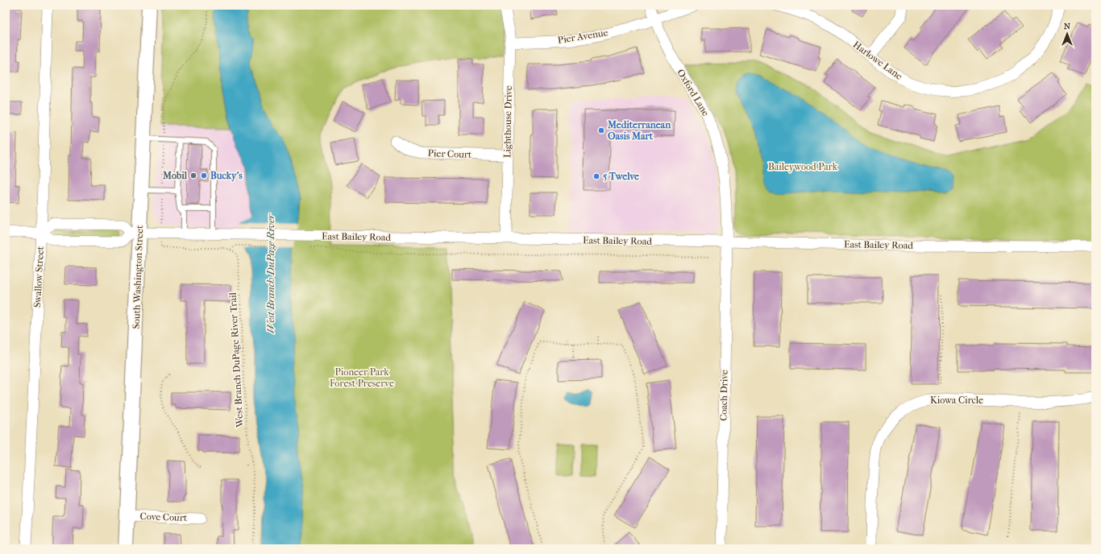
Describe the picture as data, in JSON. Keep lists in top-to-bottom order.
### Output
{
  "streets": {
    "main road": ["South Washington Street"],
    "street": [
      "Pier Avenue",
      "Harlowe Lane",
      "Oxford Lane",
      "Lighthouse Drive",
      "Pier Court",
      "East Bailey Road",
      "Swallow Street",
      "Coach Drive",
      "Kiowa Circle",
      "Cove Court"
    ],
    "path": ["West Branch DuPage River Trail"]
  },
  "crossings": [
    ["Pier Avenue", "Oxford Lane"],
    ["Pier Avenue", "Lighthouse Drive"],
    ["Oxford Lane", "East Bailey Road"],
    ["Oxford Lane", "Coach Drive"],
    ["Lighthouse Drive", "Pier Court"],
    ["Lighthouse Drive", "East Bailey Road"],
    ["East Bailey Road", "South Washington Street"],
    ["East Bailey Road", "Coach Drive"],
    ["South Washington Street", "Cove Court"]
  ],
  "water": ["West Branch DuPage River"],
  "parks": ["Baileywood Park", "Pioneer Park Forest Preserve"],
  "places": [
    "Mediterranean Oasis Mart",
    "Mobil",
    "Bucky's",
    "5 Twelve"
  ],
  "north": "top"
}
